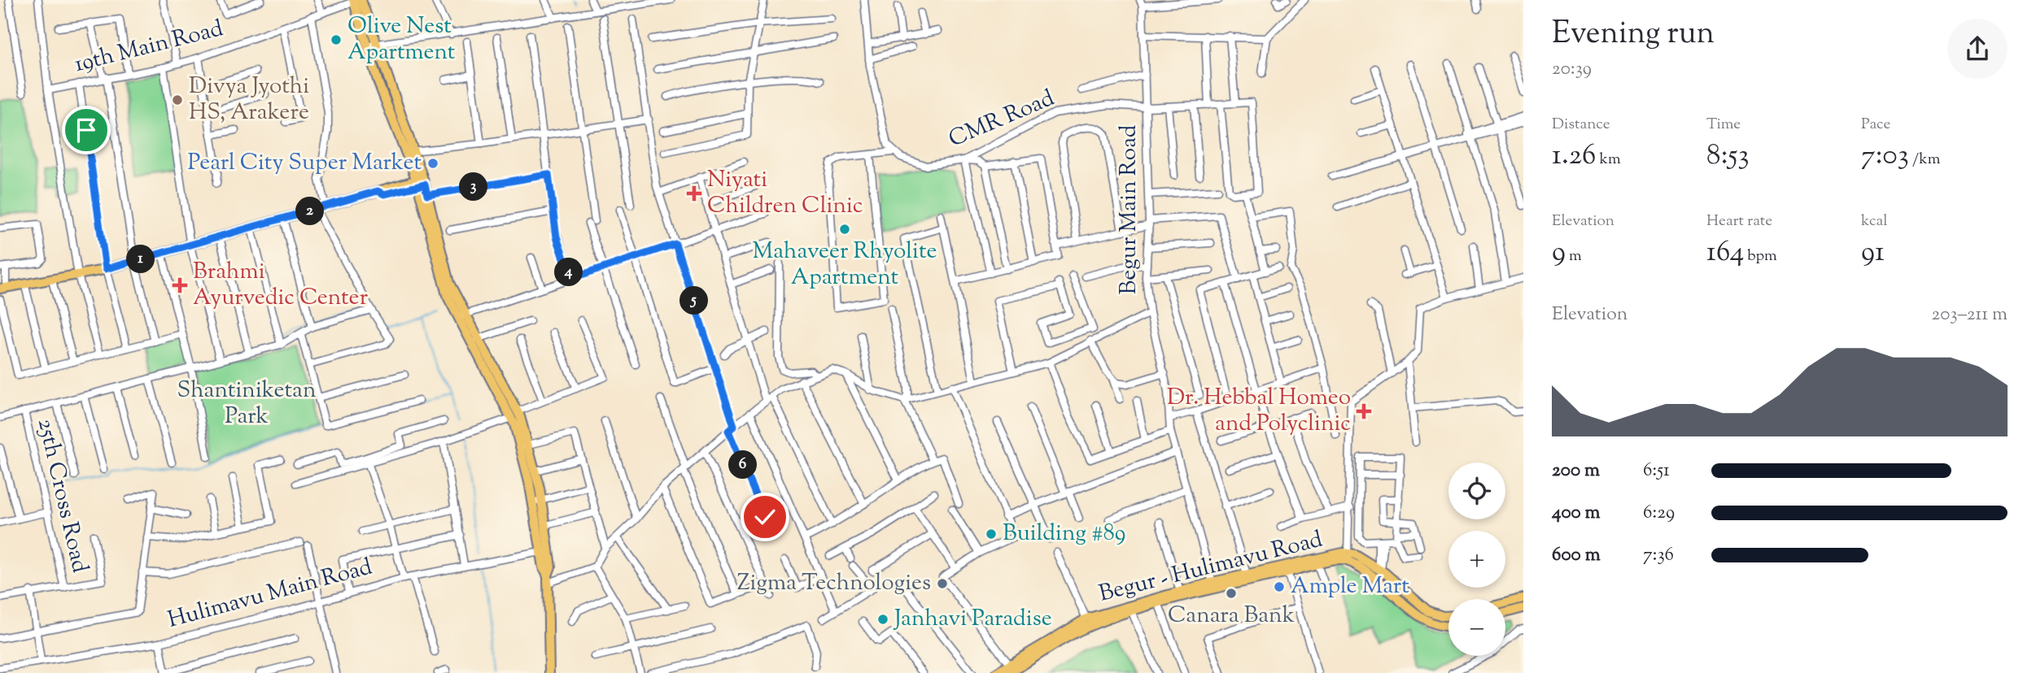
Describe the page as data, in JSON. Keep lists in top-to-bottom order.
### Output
{
  "streets": {
    "main road": ["Begur - Hulimavu Road"],
    "street": [
      "19th Main Road",
      "CMR Road",
      "Begur Main Road",
      "25th Cross Road",
      "Hulimavu Main Road"
    ]
  },
  "crossings": [
    ["CMR Road", "Begur Main Road"],
    ["Begur Main Road", "Begur - Hulimavu Road"]
  ],
  "parks": ["Shantiniketan Park"],
  "places": {
    "other": [
      "Olive Nest Apartment",
      "Divya Jyothi HS, Arakere",
      "Pearl City Super Market",
      "Mahaveer Rhyolite Apartment",
      "Building #89",
      "Zigma Technologies",
      "Ample Mart",
      "Canara Bank",
      "Janhavi Paradise"
    ],
    "health": ["Niyati Children Clinic", "Brahmi Ayurvedic Center", "Dr. Hebbal Homeo and Polyclinic"]
  },
  "page": {
    "heading": ["Evening run", "20:39"],
    "stats": [
      ["Distance", "1.26 km"],
      ["Time", "8:53"],
      ["Pace", "7:03 /km"],
      ["Elevation", "9 m"],
      ["Heart rate", "164 bpm"],
      ["kcal", "91"]
    ],
    "pins": [
      "3",
      "2",
      "1",
      "4",
      "5",
      "6"
    ],
    "chart": ["Elevation", "203–211 m"],
    "list": [
      {
        "name": "200 m",
        "note": "6:51"
      },
      {
        "name": "400 m",
        "note": "6:29"
      },
      {
        "name": "600 m",
        "note": "7:36"
      }
    ],
    "map_buttons": ["+", "−"]
  }
}
